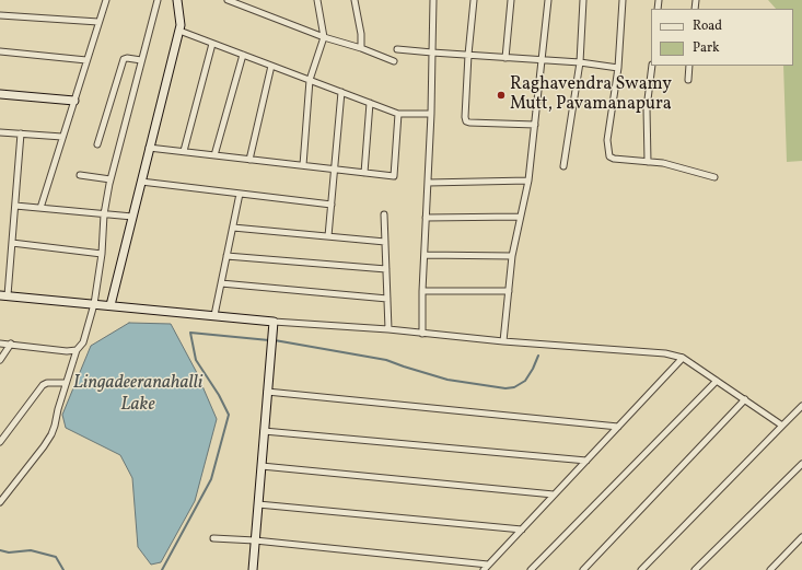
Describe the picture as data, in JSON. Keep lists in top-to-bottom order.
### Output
{
  "water": ["Lingadeeranahalli Lake"],
  "places": ["Raghavendra Swamy Mutt, Pavamanapura"],
  "legend": ["Road", "Park"]
}
